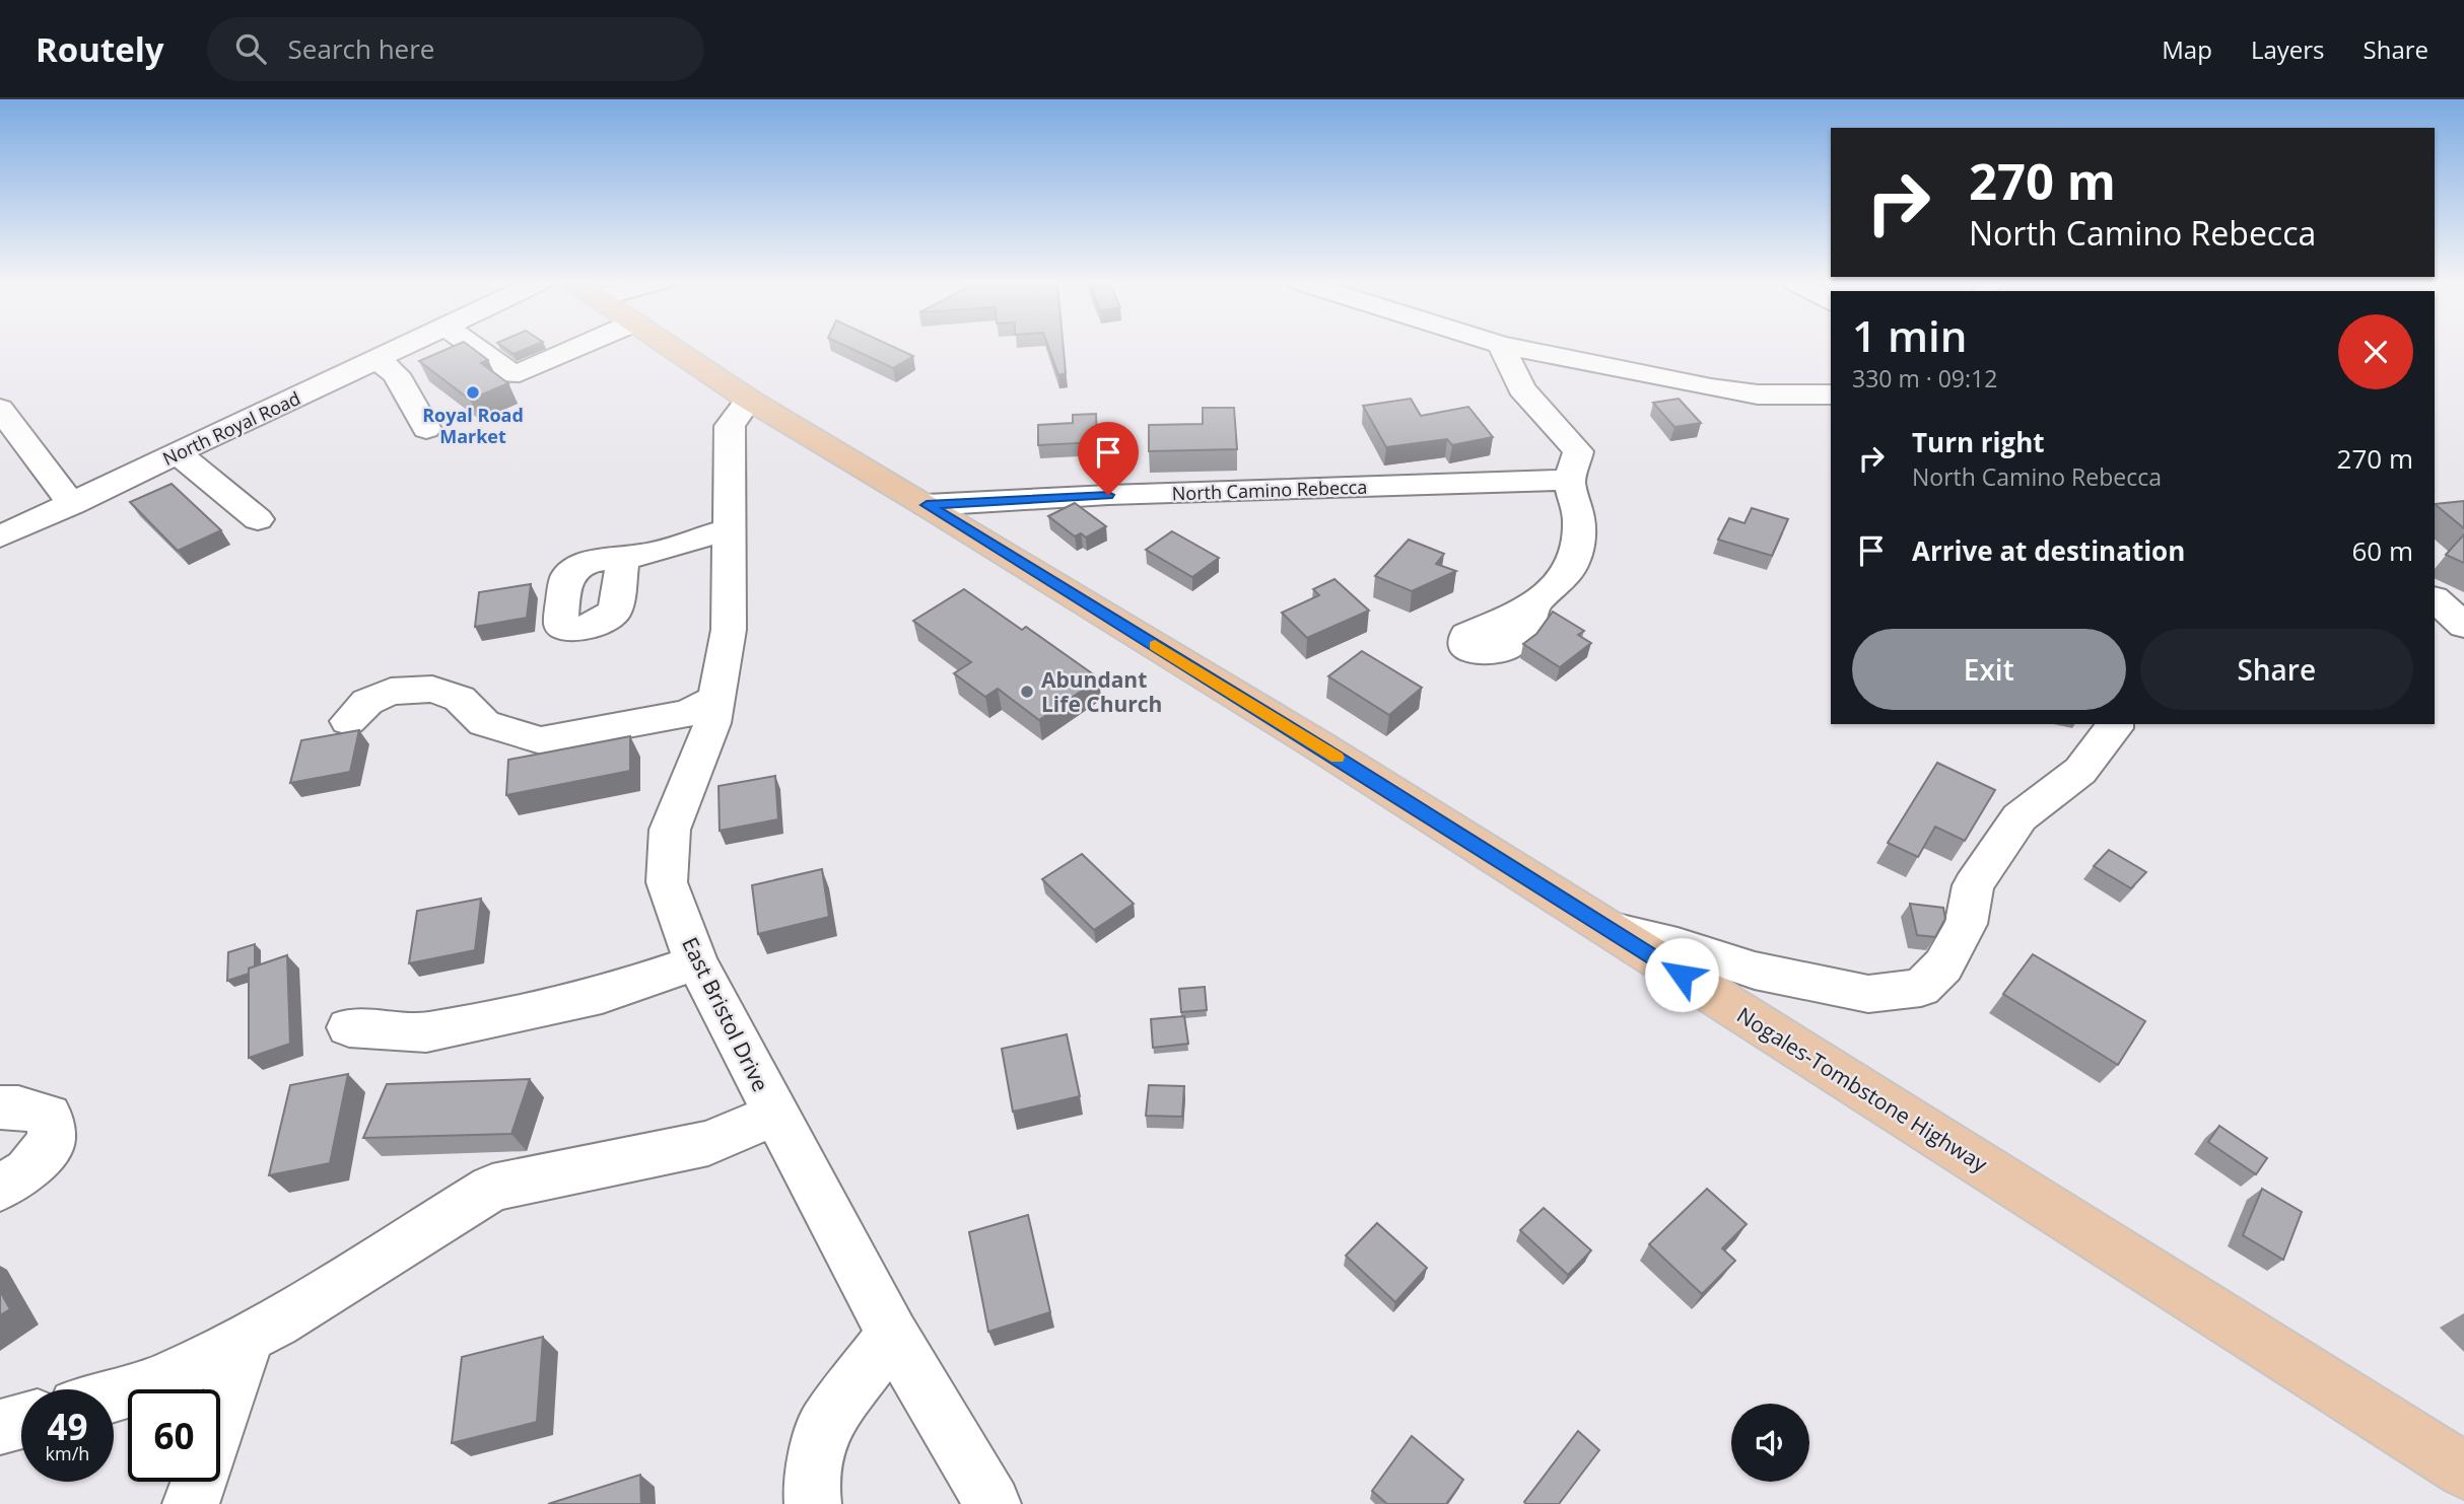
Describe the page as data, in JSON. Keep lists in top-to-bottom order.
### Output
{
  "streets": {
    "main road": ["Nogales-Tombstone Highway"],
    "street": ["North Royal Road", "North Camino Rebecca", "East Bristol Drive"]
  },
  "crossings": [
    ["North Camino Rebecca", "Nogales-Tombstone Highway"],
    ["East Bristol Drive", "Nogales-Tombstone Highway"]
  ],
  "places": ["Royal Road Market", "Abundant Life Church"],
  "page": {
    "header": "Routely",
    "search": "Search here",
    "nav": ["Map", "Layers", "Share"],
    "turn": ["270 m", "North Camino Rebecca"],
    "heading": ["1 min", "330 m · 09:12"],
    "list": [
      {
        "name": "Turn right",
        "note": "North Camino Rebecca",
        "value": "270 m"
      },
      {
        "name": "Arrive at destination",
        "value": "60 m"
      }
    ],
    "buttons": ["Exit", "Share"],
    "speed": "49 km/h",
    "limit": "60"
  }
}
